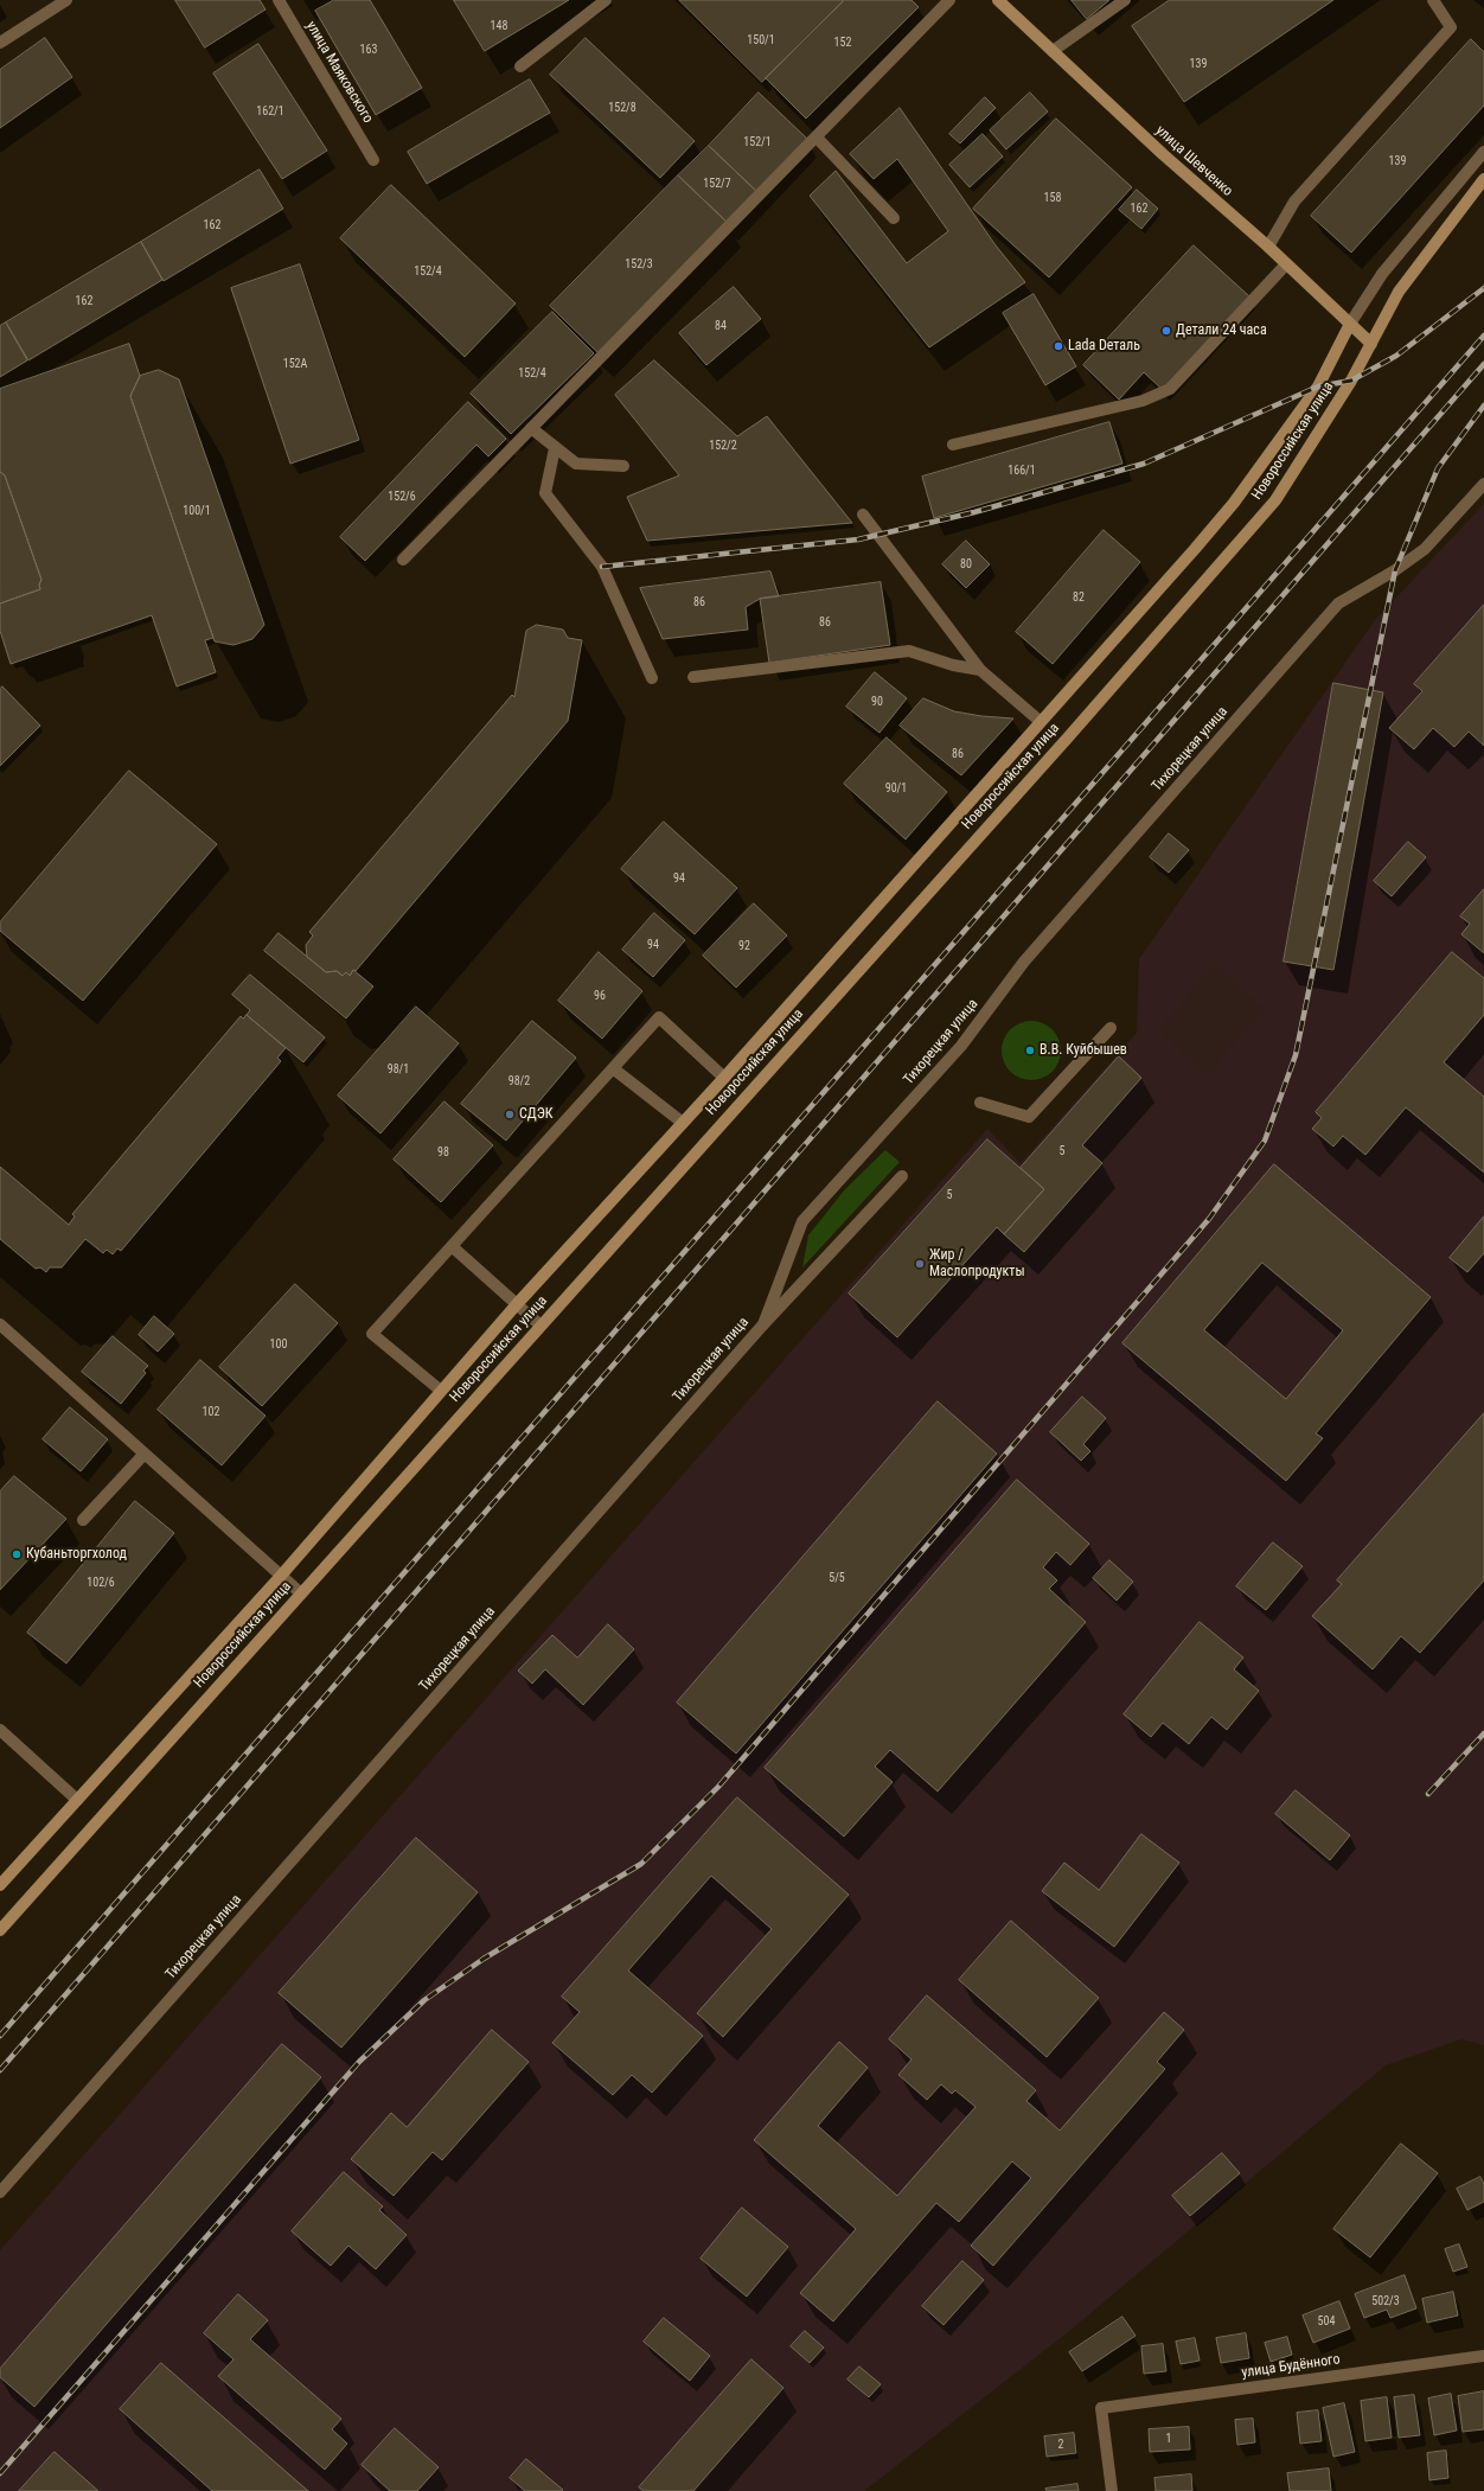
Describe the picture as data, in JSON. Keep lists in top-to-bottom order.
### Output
{
  "streets": {
    "main road": ["улица Шевченко", "Новороссийская улица"],
    "street": ["улица Маяковского", "Тихорецкая улица", "улица Будённого"]
  },
  "crossings": [
    ["улица Шевченко", "Новороссийская улица"]
  ],
  "places": [
    "Детали 24 часа",
    "Lada Dеталь",
    "В.В. Куйбышев",
    "СДЭК",
    "Жир / Маслопродукты",
    "Кубаньторгхолод"
  ],
  "house_numbers": [
    "148",
    "150/1",
    "152",
    "163",
    "139",
    "152/8",
    "162/1",
    "152/1",
    "139",
    "152/7",
    "158",
    "162",
    "162",
    "152/3",
    "152/4",
    "162",
    "84",
    "152А",
    "152/4",
    "152/2",
    "166/1",
    "152/6",
    "100/1",
    "80",
    "82",
    "86",
    "86",
    "90",
    "86",
    "90/1",
    "94",
    "94",
    "92",
    "96",
    "98/1",
    "98/2",
    "5",
    "98",
    "5",
    "100",
    "102",
    "5/5",
    "102/6",
    "502/3",
    "504",
    "1",
    "2"
  ]
}
